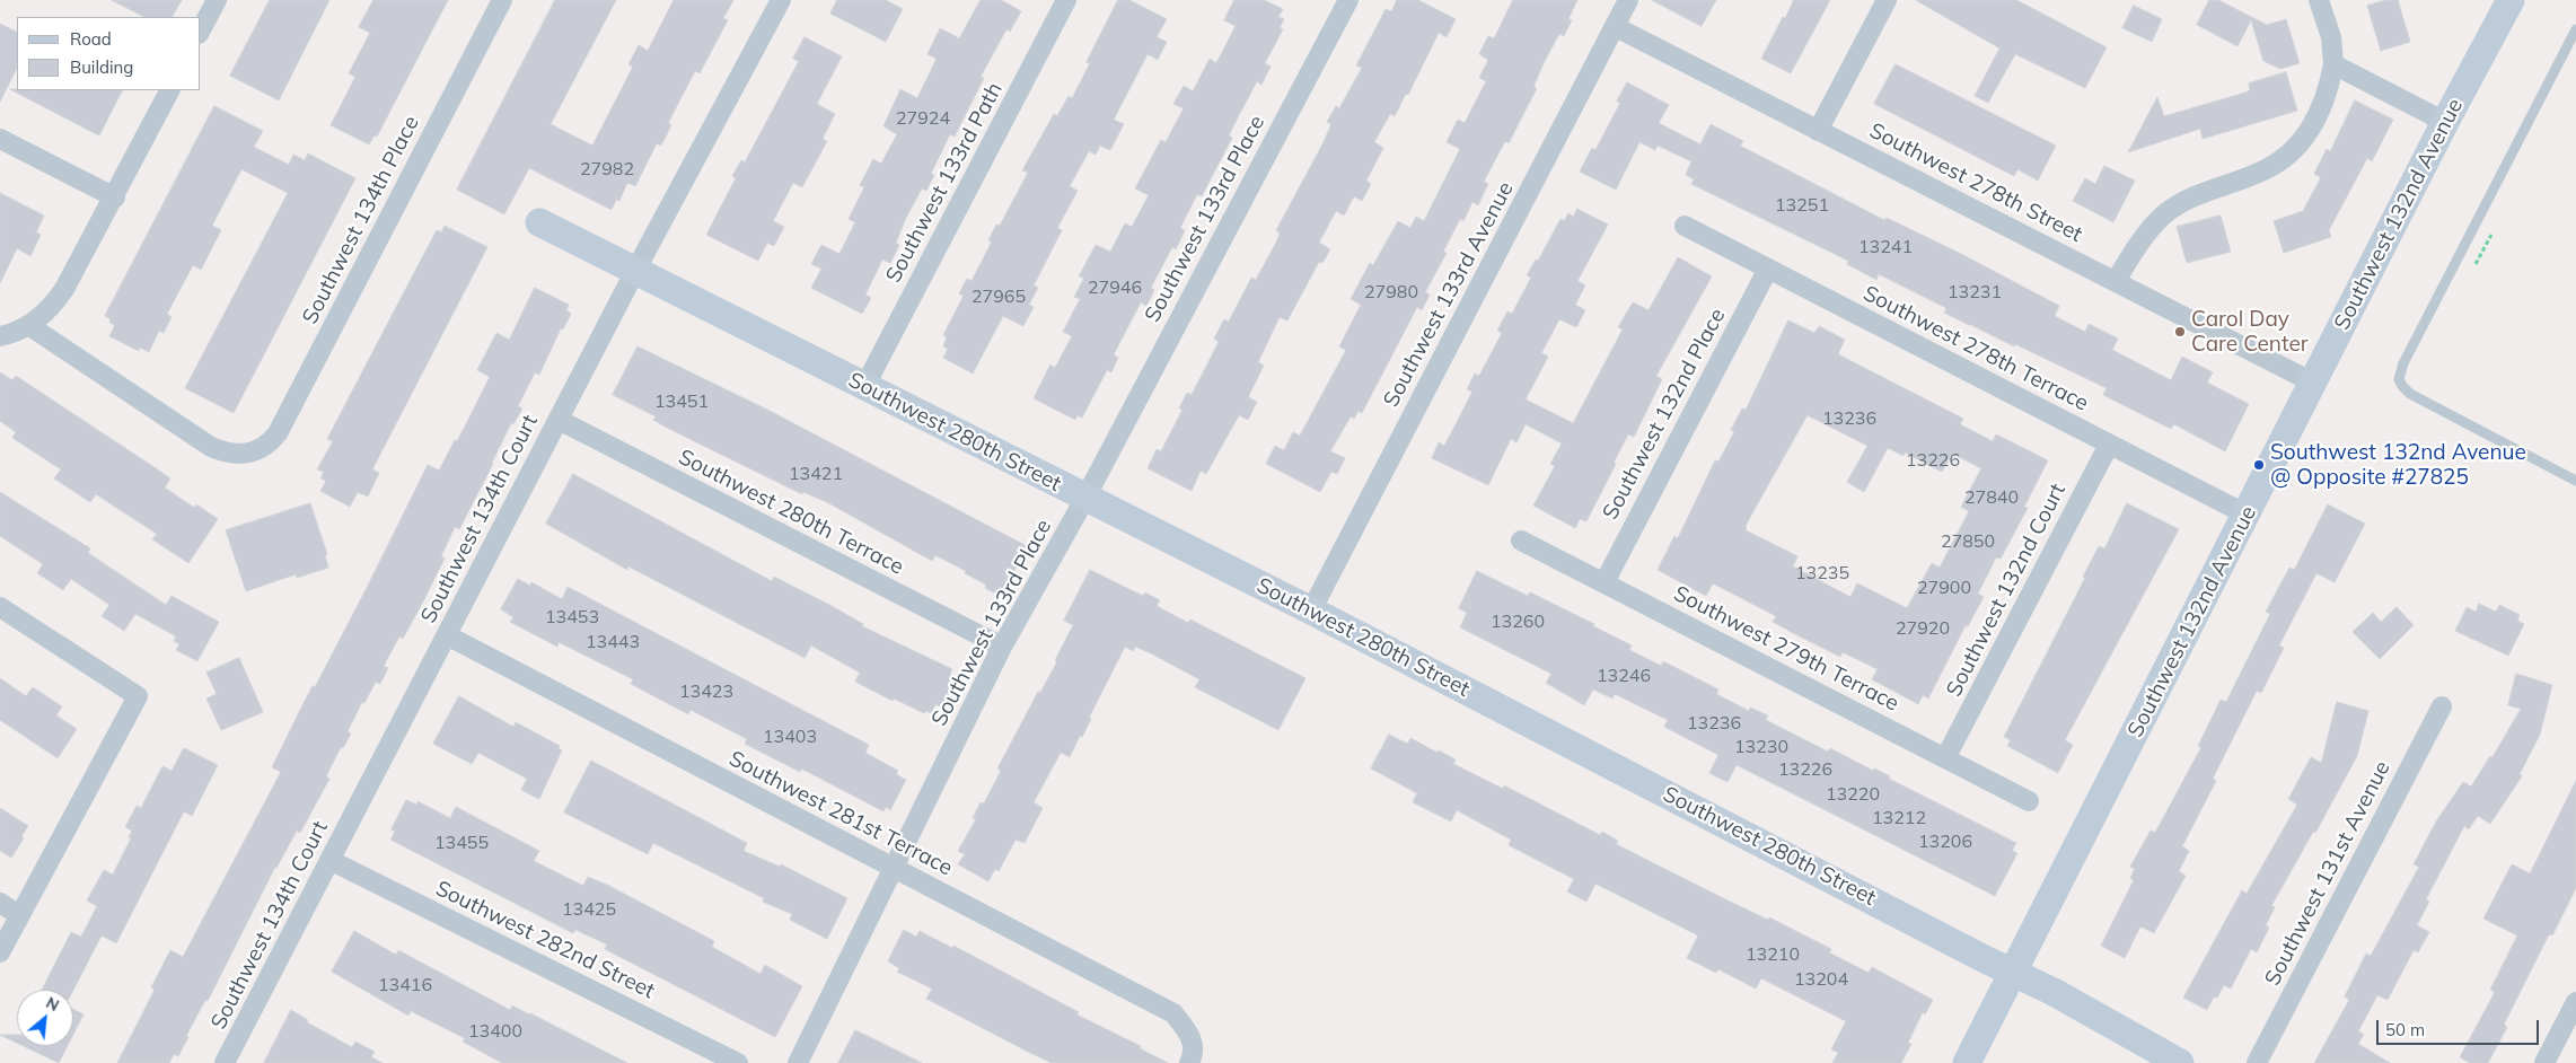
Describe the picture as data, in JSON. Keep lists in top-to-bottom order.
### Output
{
  "streets": {
    "street": [
      "Southwest 133rd Path",
      "Southwest 278th Street",
      "Southwest 132nd Avenue",
      "Southwest 133rd Place",
      "Southwest 134th Place",
      "Southwest 133rd Avenue",
      "Southwest 278th Terrace",
      "Southwest 132nd Place",
      "Southwest 280th Street",
      "Southwest 280th Terrace",
      "Southwest 134th Court",
      "Southwest 132nd Court",
      "Southwest 279th Terrace",
      "Southwest 281st Terrace",
      "Southwest 131st Avenue",
      "Southwest 282nd Street"
    ]
  },
  "crossings": [
    ["Southwest 133rd Path", "Southwest 280th Street"],
    ["Southwest 278th Street", "Southwest 132nd Avenue"],
    ["Southwest 278th Street", "Southwest 133rd Avenue"],
    ["Southwest 132nd Avenue", "Southwest 278th Terrace"],
    ["Southwest 132nd Avenue", "Southwest 280th Street"],
    ["Southwest 133rd Place", "Southwest 280th Street"],
    ["Southwest 133rd Place", "Southwest 280th Terrace"],
    ["Southwest 133rd Place", "Southwest 281st Terrace"],
    ["Southwest 133rd Avenue", "Southwest 280th Street"],
    ["Southwest 278th Terrace", "Southwest 132nd Place"],
    ["Southwest 278th Terrace", "Southwest 132nd Court"],
    ["Southwest 132nd Place", "Southwest 279th Terrace"],
    ["Southwest 280th Street", "Southwest 134th Court"],
    ["Southwest 280th Terrace", "Southwest 134th Court"],
    ["Southwest 134th Court", "Southwest 281st Terrace"],
    ["Southwest 134th Court", "Southwest 282nd Street"],
    ["Southwest 132nd Court", "Southwest 279th Terrace"]
  ],
  "places": ["Carol Day Care Center", "Southwest 132nd Avenue @ Opposite #27825"],
  "house_numbers": [
    "27924",
    "27982",
    "13251",
    "13241",
    "27946",
    "27980",
    "13231",
    "27965",
    "13451",
    "13236",
    "13226",
    "13421",
    "27840",
    "27850",
    "13235",
    "27900",
    "13453",
    "13260",
    "27920",
    "13443",
    "13246",
    "13423",
    "13236",
    "13403",
    "13230",
    "13226",
    "13220",
    "13212",
    "13206",
    "13455",
    "13425",
    "13210",
    "13204",
    "13416",
    "13400"
  ],
  "legend": ["Road", "Building"],
  "scale_bar": "50 m",
  "north": "top right"
}
